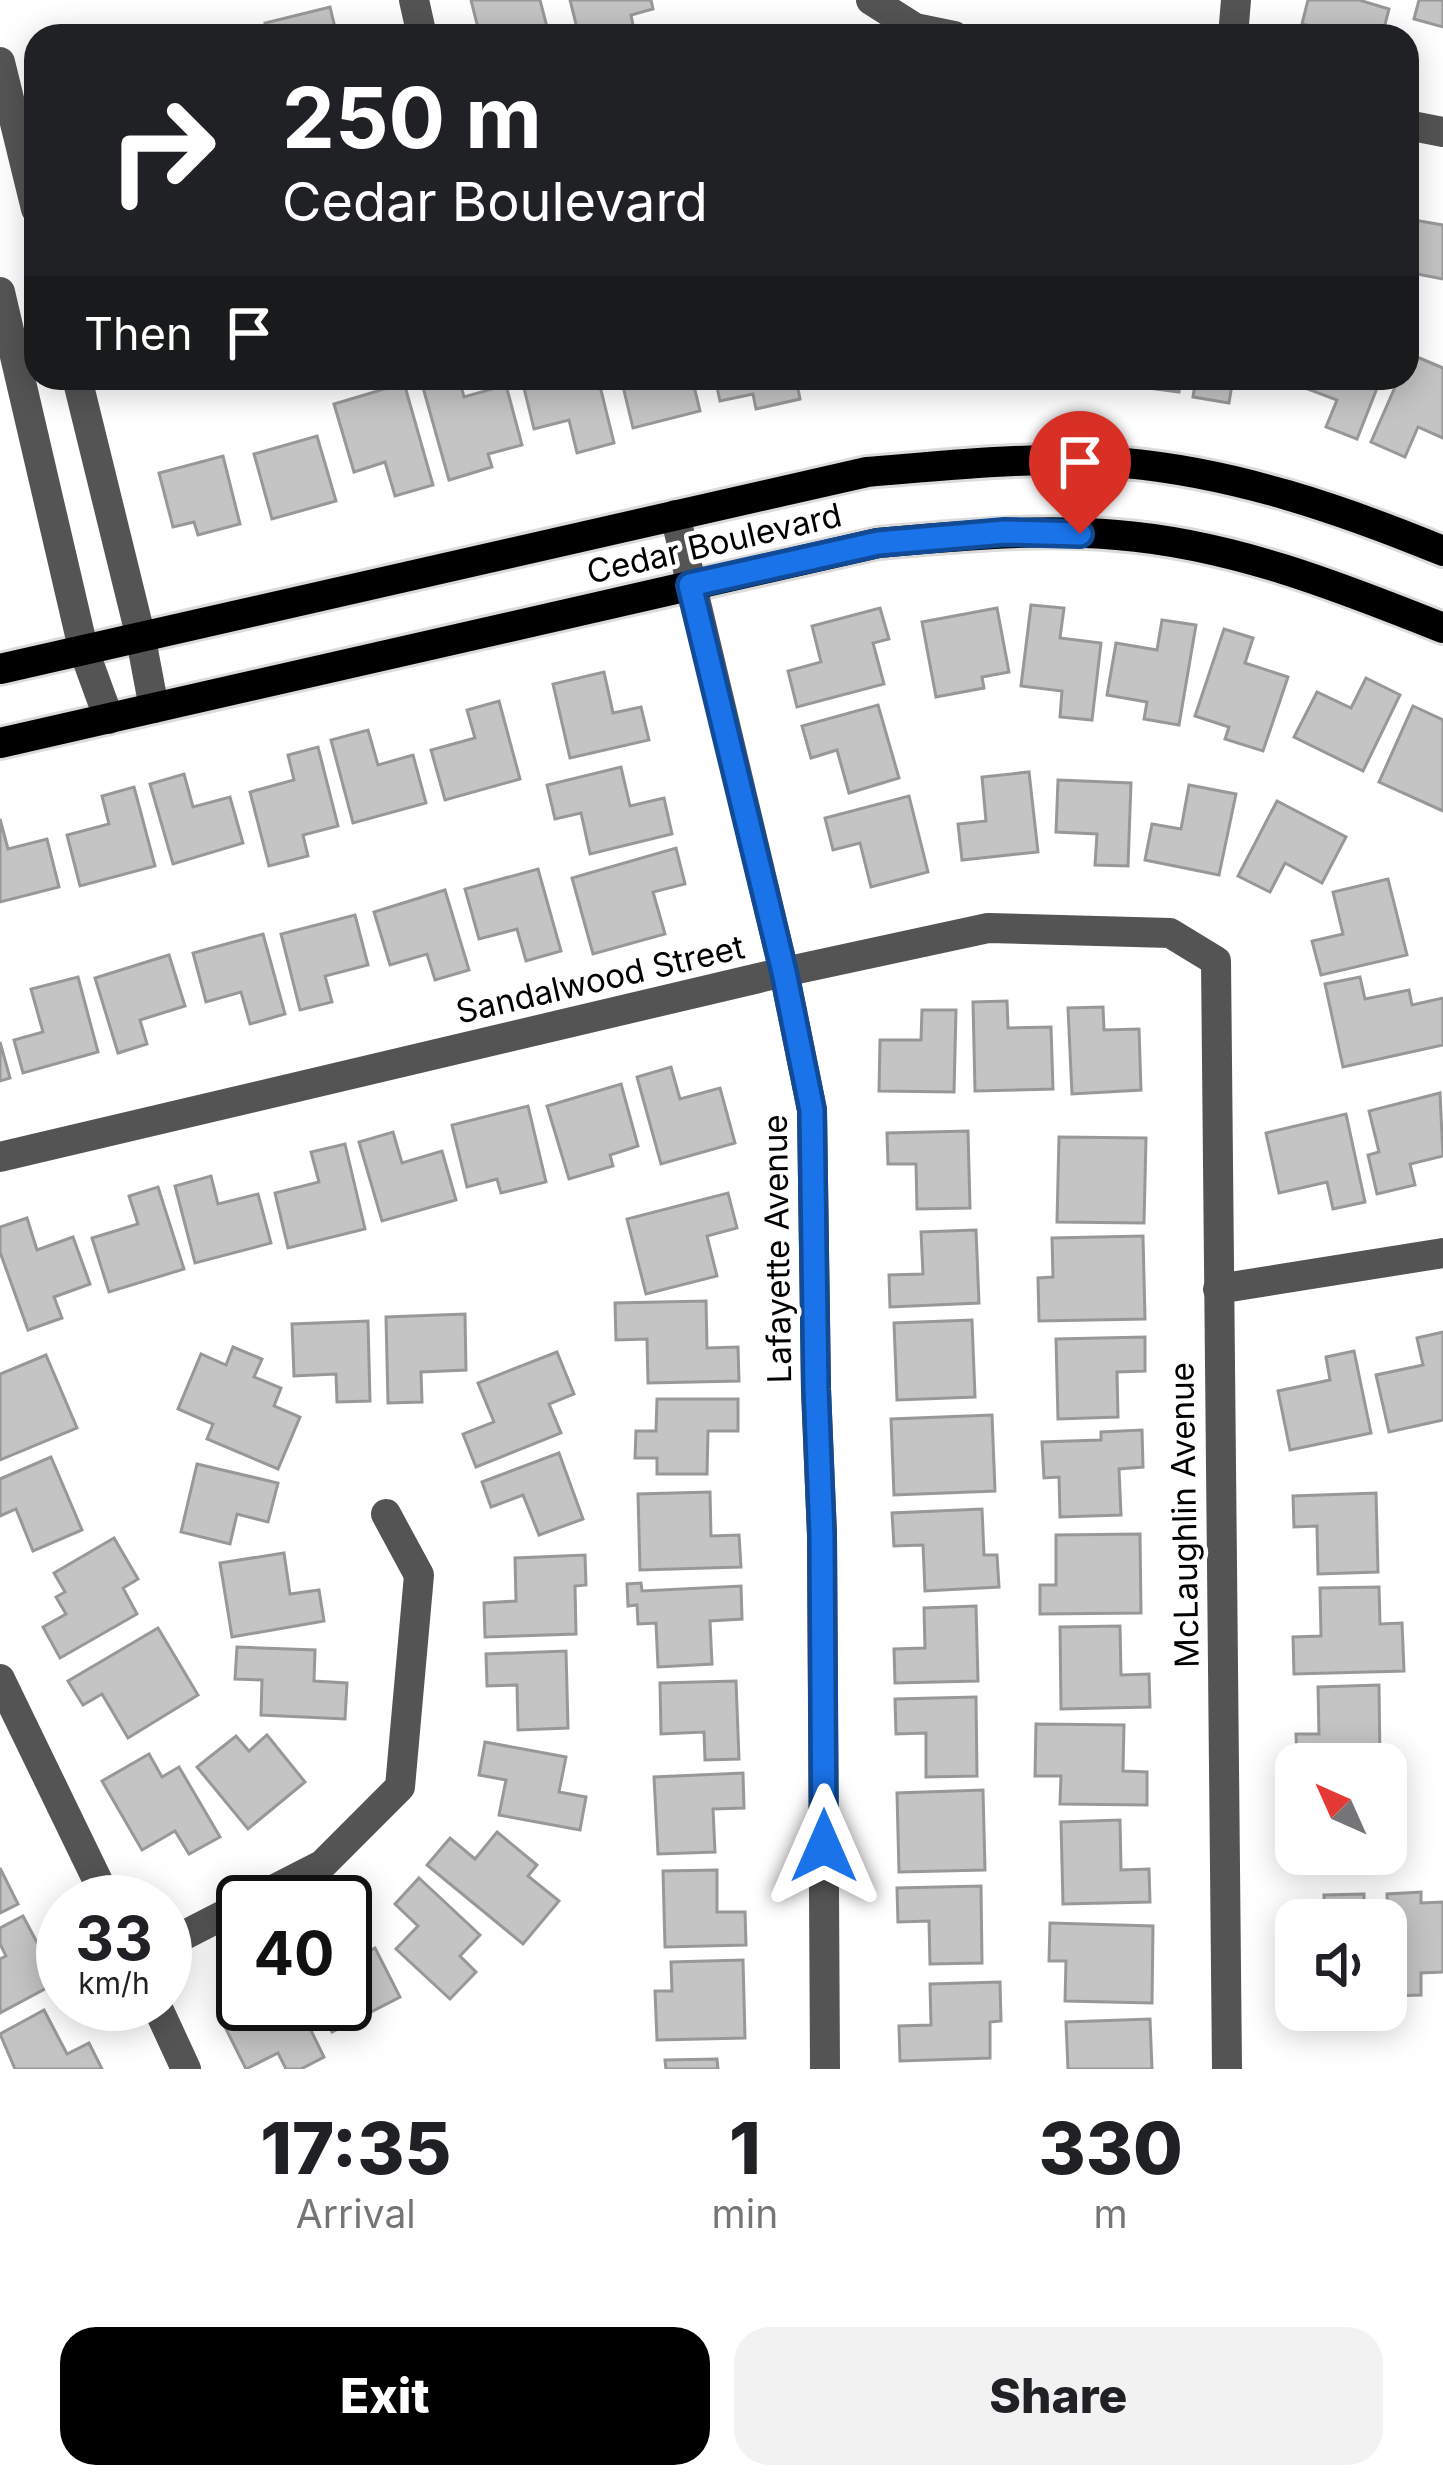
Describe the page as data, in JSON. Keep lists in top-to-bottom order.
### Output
{
  "streets": {
    "main road": ["Cedar Boulevard"],
    "street": ["Sandalwood Street", "Lafayette Avenue", "McLaughlin Avenue"]
  },
  "crossings": [
    ["Cedar Boulevard", "Lafayette Avenue"],
    ["Sandalwood Street", "Lafayette Avenue"],
    ["Sandalwood Street", "McLaughlin Avenue"]
  ],
  "north": "top left",
  "page": {
    "turn": ["250 m", "Cedar Boulevard"],
    "then": "Then",
    "speed": "33 km/h",
    "limit": "40",
    "eta": [
      "17:35",
      "Arrival",
      "1",
      "min",
      "330",
      "m"
    ],
    "buttons": ["Exit", "Share"]
  }
}
